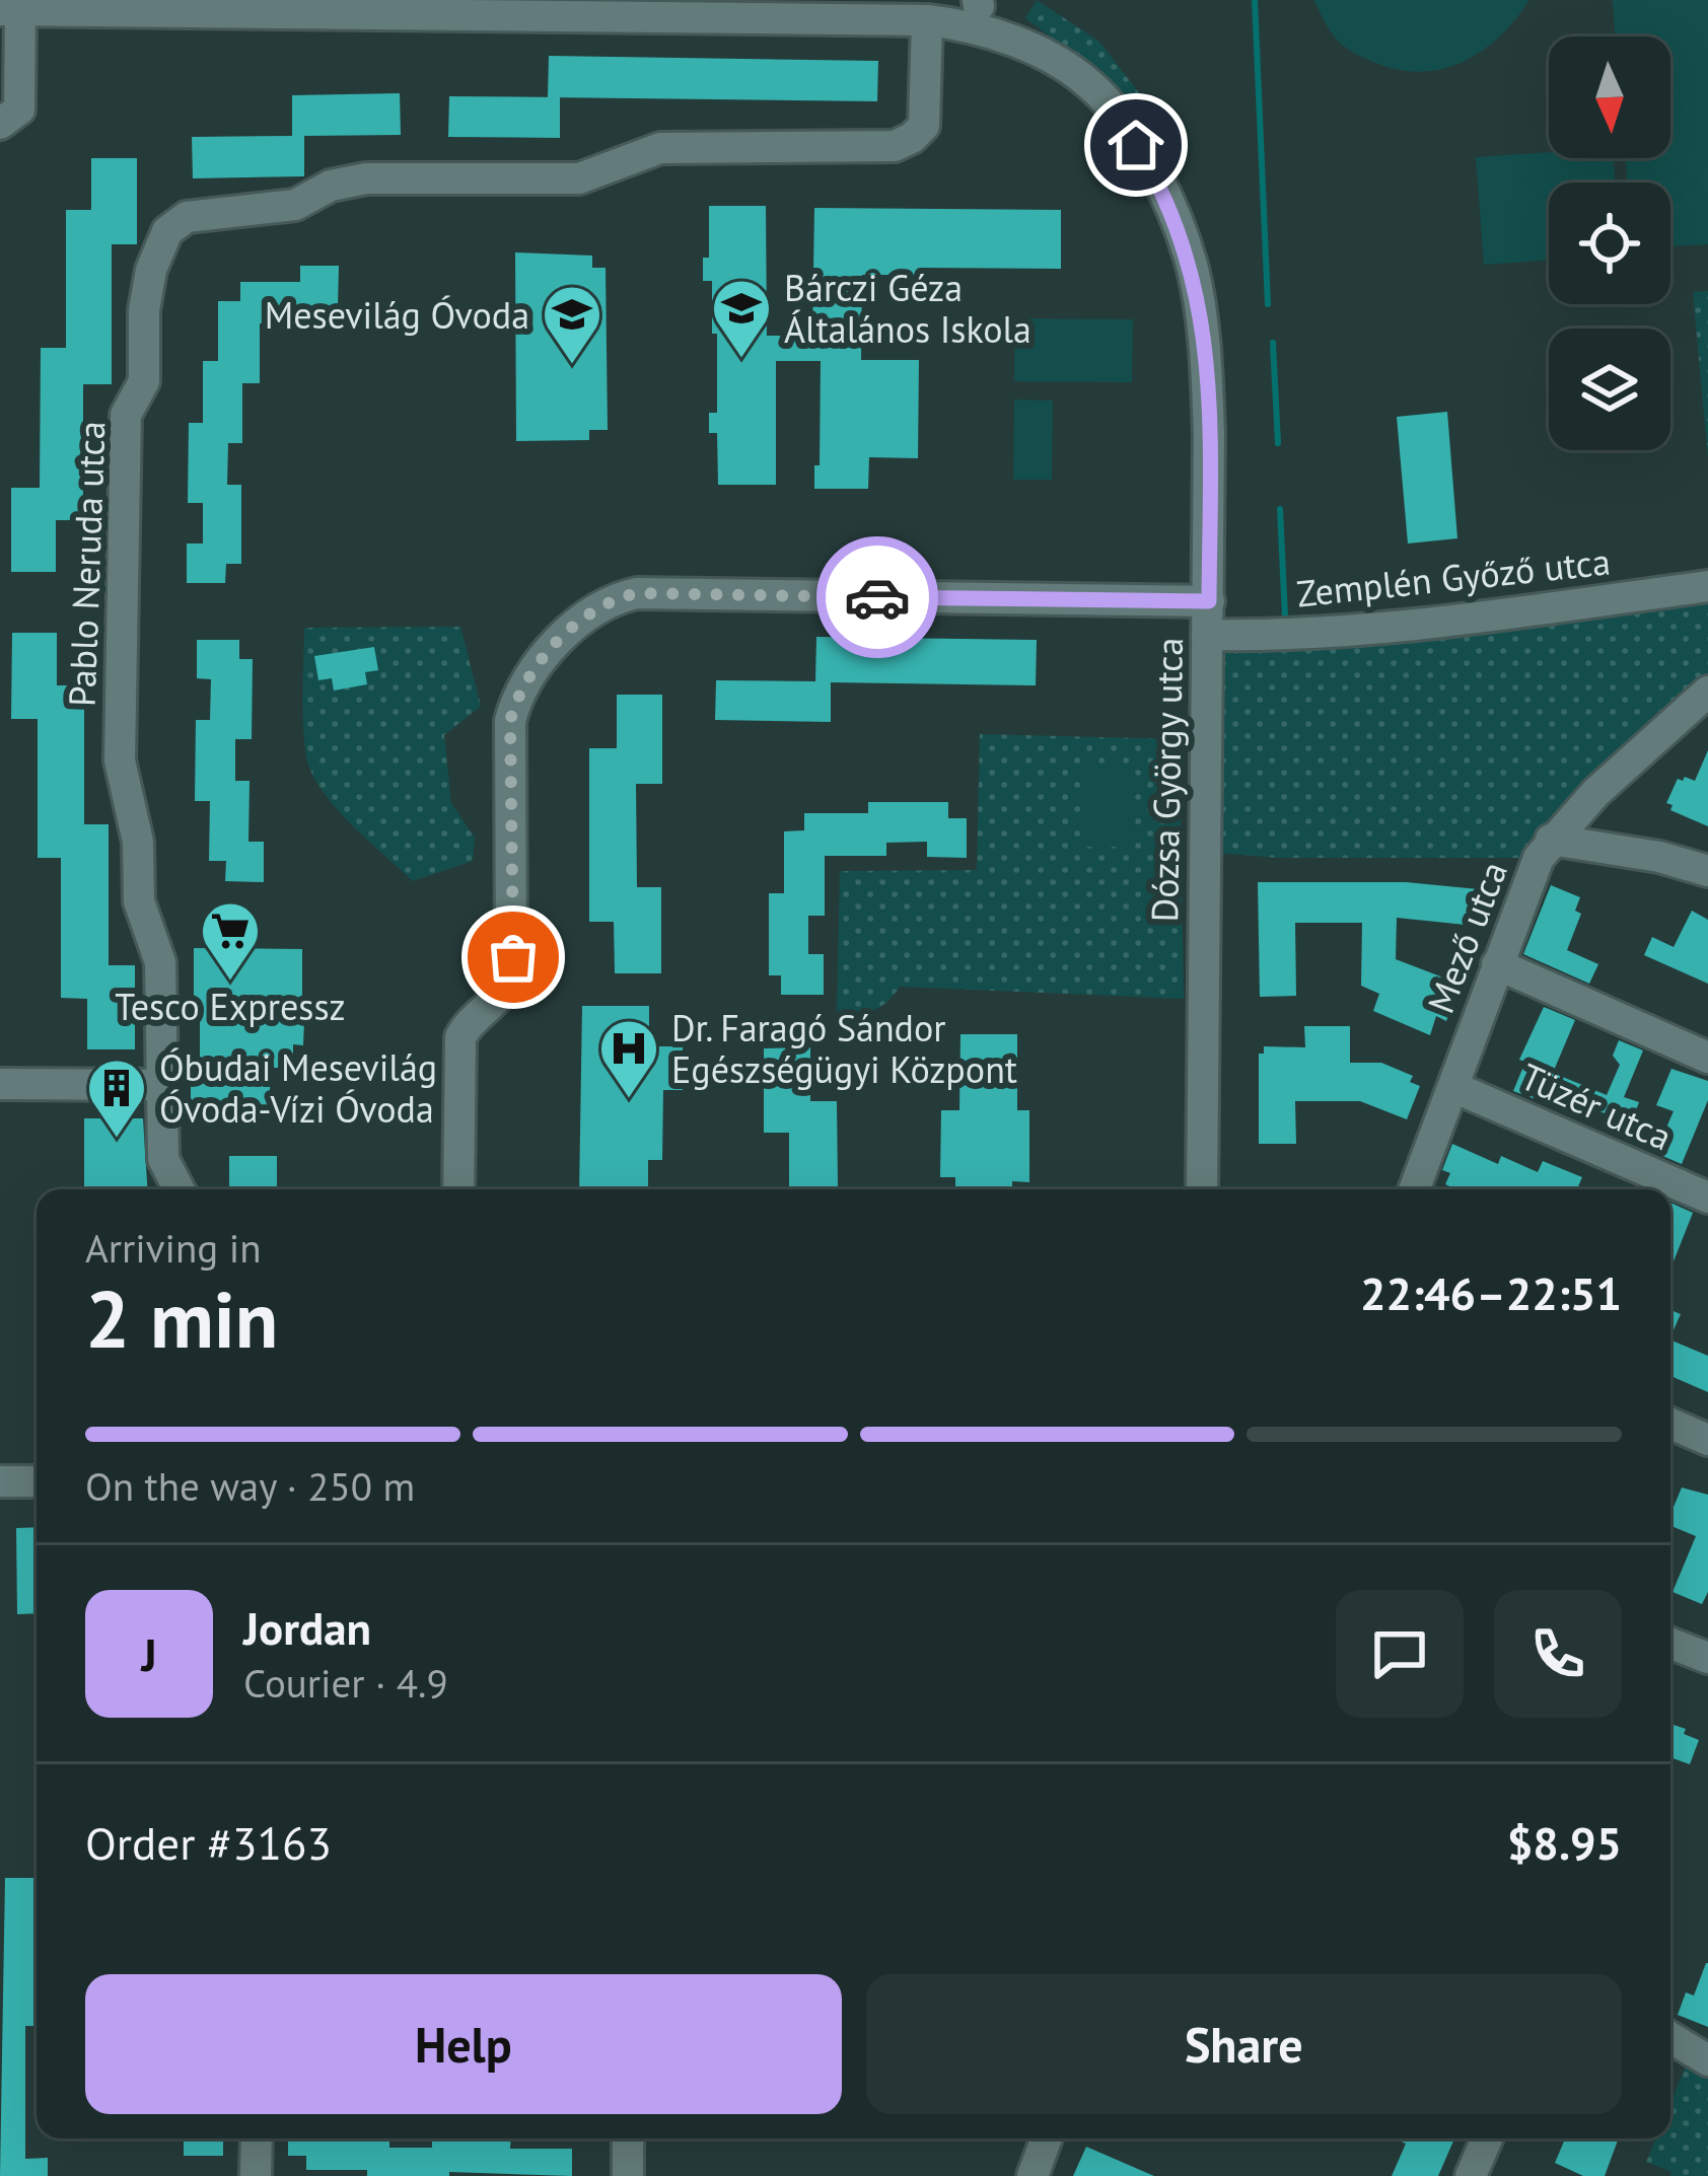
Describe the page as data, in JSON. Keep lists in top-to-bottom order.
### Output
{
  "streets": {
    "street": [
      "Pablo Neruda utca",
      "Zemplén Győző utca",
      "Dózsa György utca",
      "Mező utca",
      "Tüzér utca"
    ]
  },
  "crossings": [
    ["Pablo Neruda utca", "Dózsa György utca"],
    ["Zemplén Győző utca", "Dózsa György utca"],
    ["Mező utca", "Tüzér utca"]
  ],
  "places": {
    "school or university": ["Bárczi Géza Általános Iskola", "Mesevilág Óvoda"],
    "supermarket": ["Tesco Expressz"],
    "hospital": ["Dr. Faragó Sándor Egészségügyi Központ"],
    "building": ["Óbudai Mesevilág Óvoda-Vízi Óvoda"]
  },
  "north": "bottom",
  "page": {
    "heading": ["2 min", "Arriving in", "22:46–22:51"],
    "panel": [
      "Jordan",
      "Courier · 4.9",
      "Order #3163",
      "$8.95"
    ],
    "bar": "On the way · 250 m",
    "round": "J",
    "buttons": ["Help", "Share"]
  }
}
